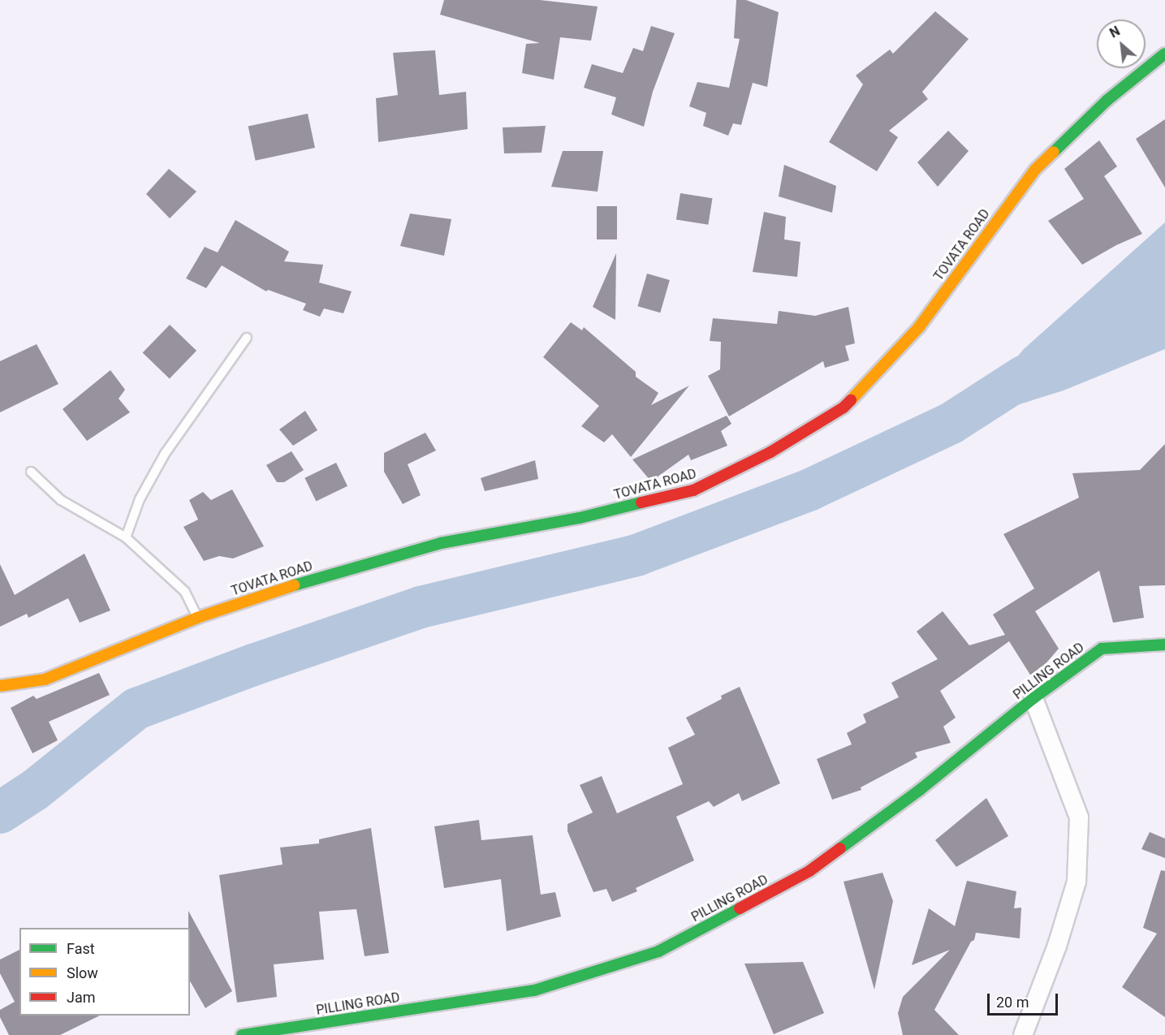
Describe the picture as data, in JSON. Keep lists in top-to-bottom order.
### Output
{
  "streets": {
    "street": ["TOVATA ROAD", "PILLING ROAD"]
  },
  "legend": ["Fast", "Slow", "Jam"],
  "scale_bar": "20 m",
  "north": "top left"
}
